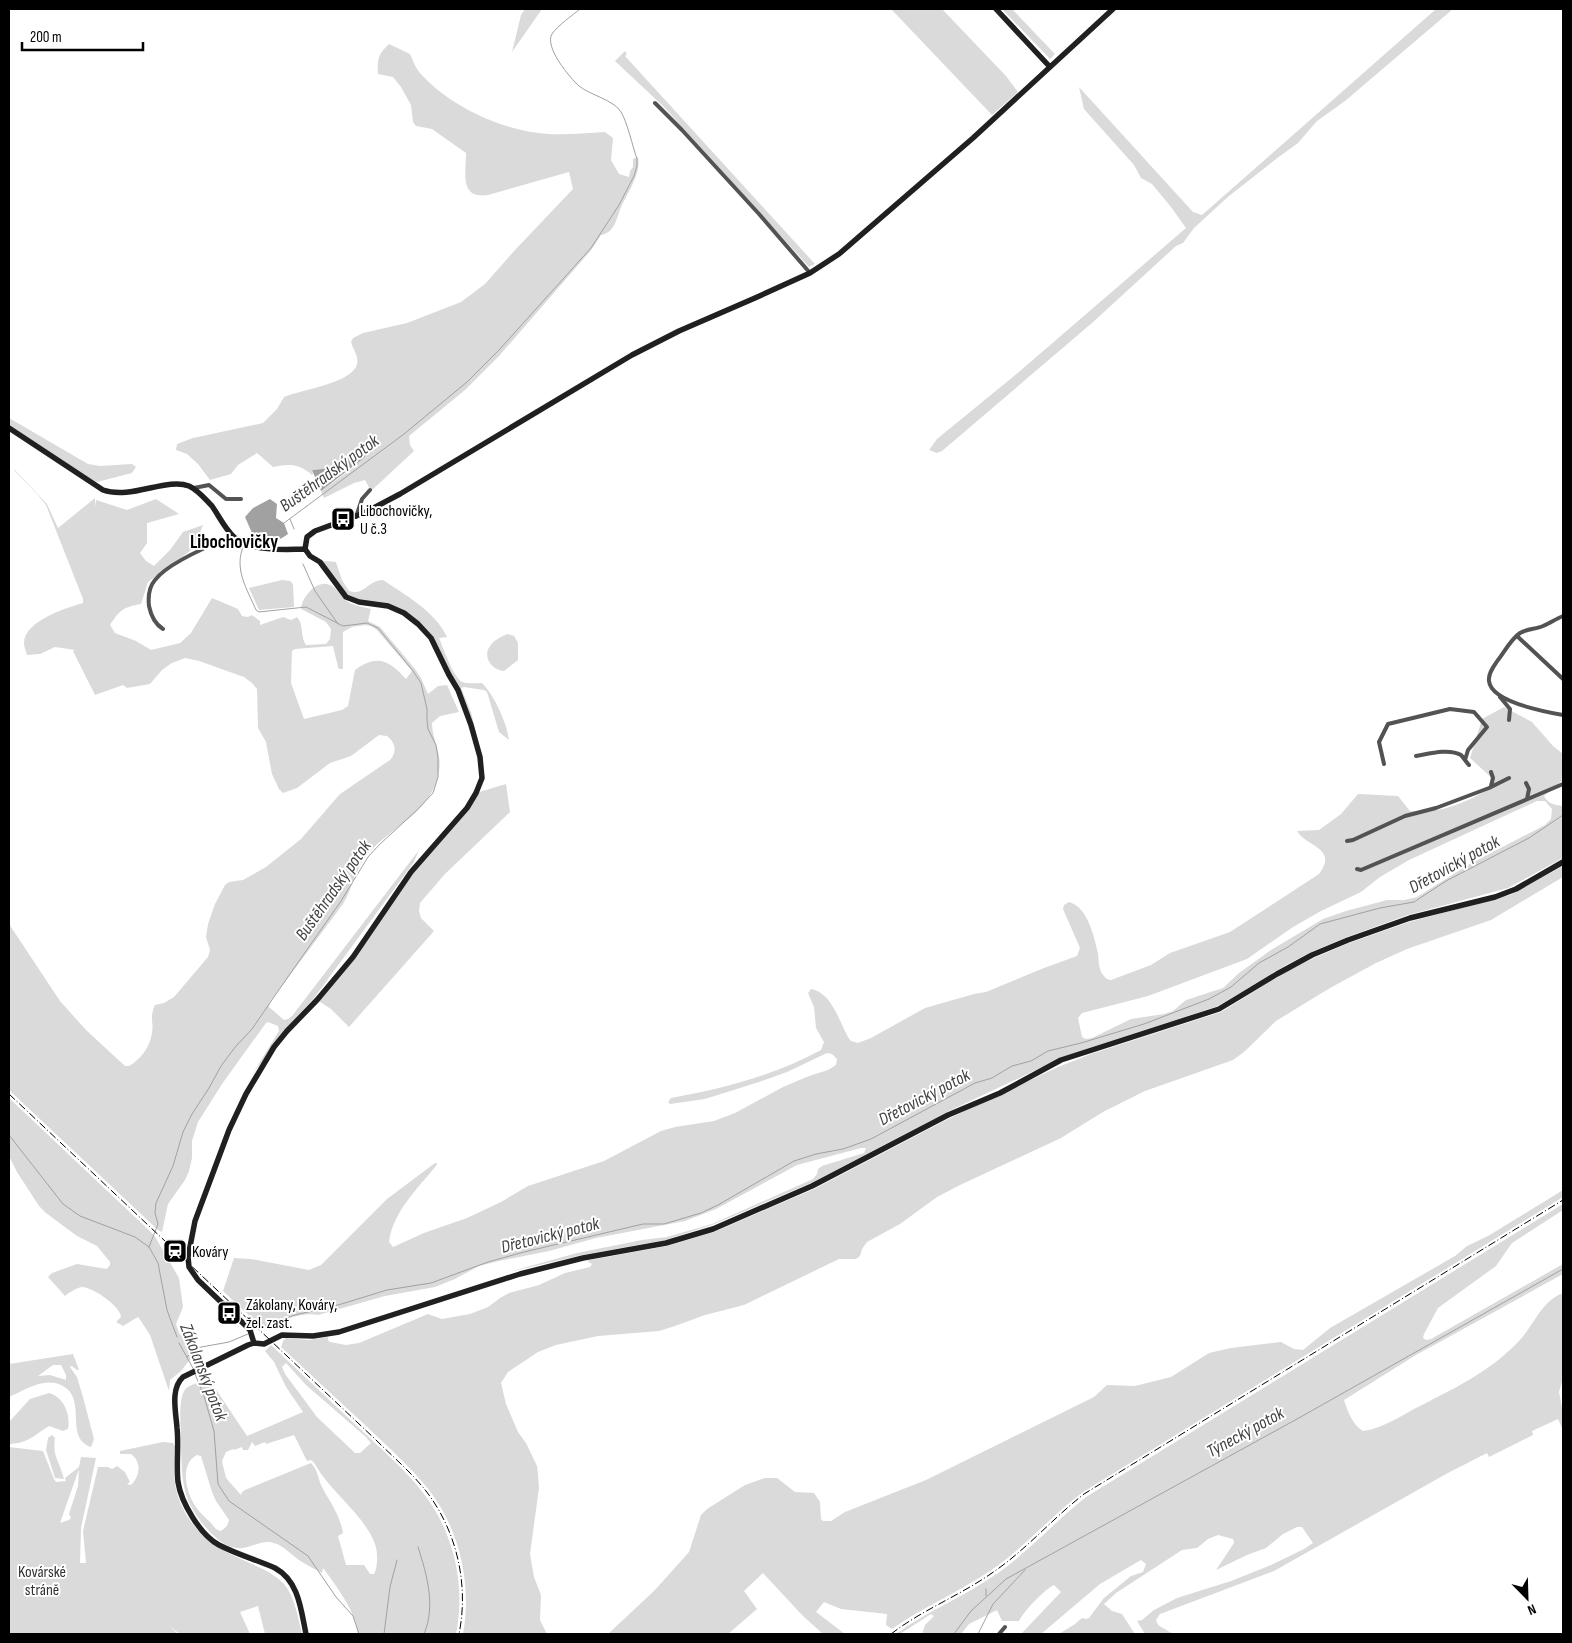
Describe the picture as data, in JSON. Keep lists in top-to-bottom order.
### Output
{
  "districts": ["Libochovičky"],
  "water": [
    "Buštěhradský potok",
    "Dřetovický potok",
    "Zákolanský potok",
    "Týnecký potok"
  ],
  "parks": ["Kovárské stráně"],
  "places": {
    "bus stop": ["Libochovičky, U č.3", "Zákolany, Kováry, žel. zast."],
    "station": ["Kováry"]
  },
  "scale_bar": "200 m",
  "north": "bottom right"
}
